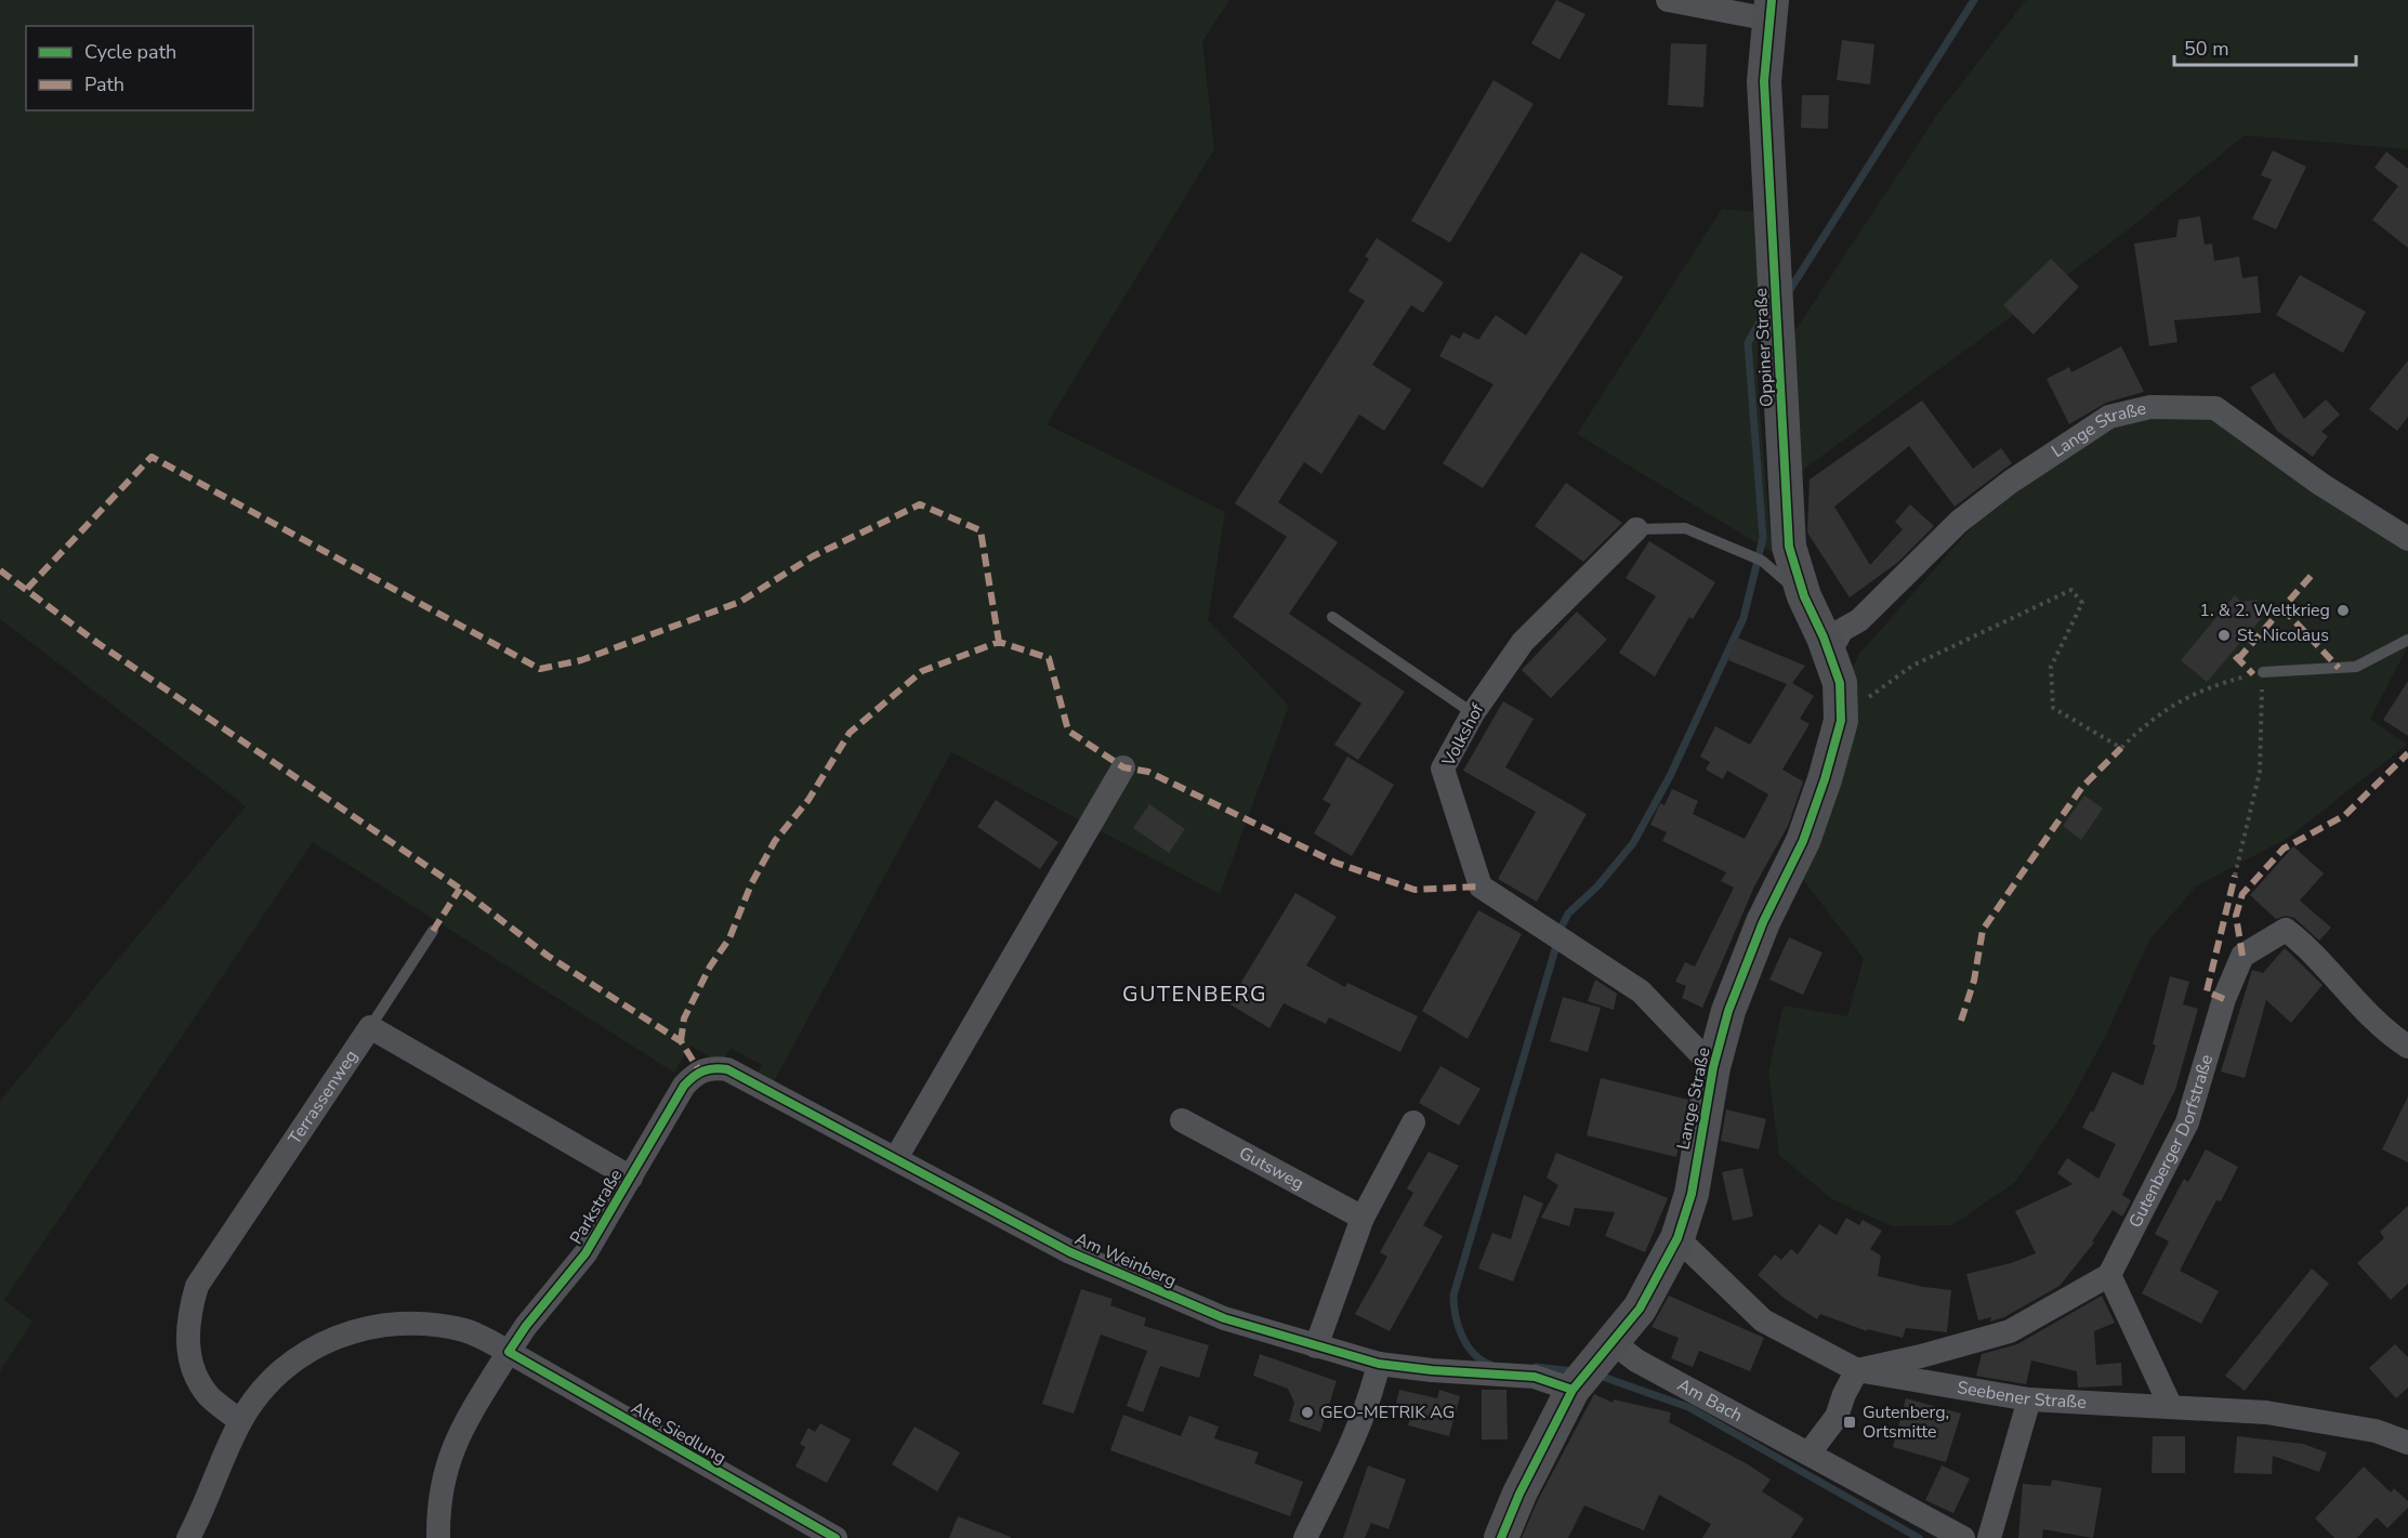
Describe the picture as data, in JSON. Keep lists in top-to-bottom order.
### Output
{
  "streets": {
    "street": [
      "Oppiner Straße",
      "Lange Straße",
      "Volkshof",
      "Terrassenweg",
      "Gutenberger Dorfstraße",
      "Gutsweg",
      "Parkstraße",
      "Am Weinberg",
      "Seebener Straße",
      "Am Bach",
      "Alte Siedlung"
    ]
  },
  "crossings": [
    ["Oppiner Straße", "Lange Straße"],
    ["Oppiner Straße", "Volkshof"],
    ["Lange Straße", "Volkshof"],
    ["Lange Straße", "Am Weinberg"],
    ["Lange Straße", "Seebener Straße"],
    ["Lange Straße", "Am Bach"],
    ["Parkstraße", "Am Weinberg"],
    ["Parkstraße", "Alte Siedlung"],
    ["Am Weinberg", "Am Bach"]
  ],
  "districts": ["GUTENBERG"],
  "places": {
    "other": ["1. & 2. Weltkrieg", "St. Nicolaus", "GEO-METRIK AG"],
    "transit": ["Gutenberg, Ortsmitte"]
  },
  "legend": ["Cycle path", "Path"],
  "scale_bar": "50 m"
}
